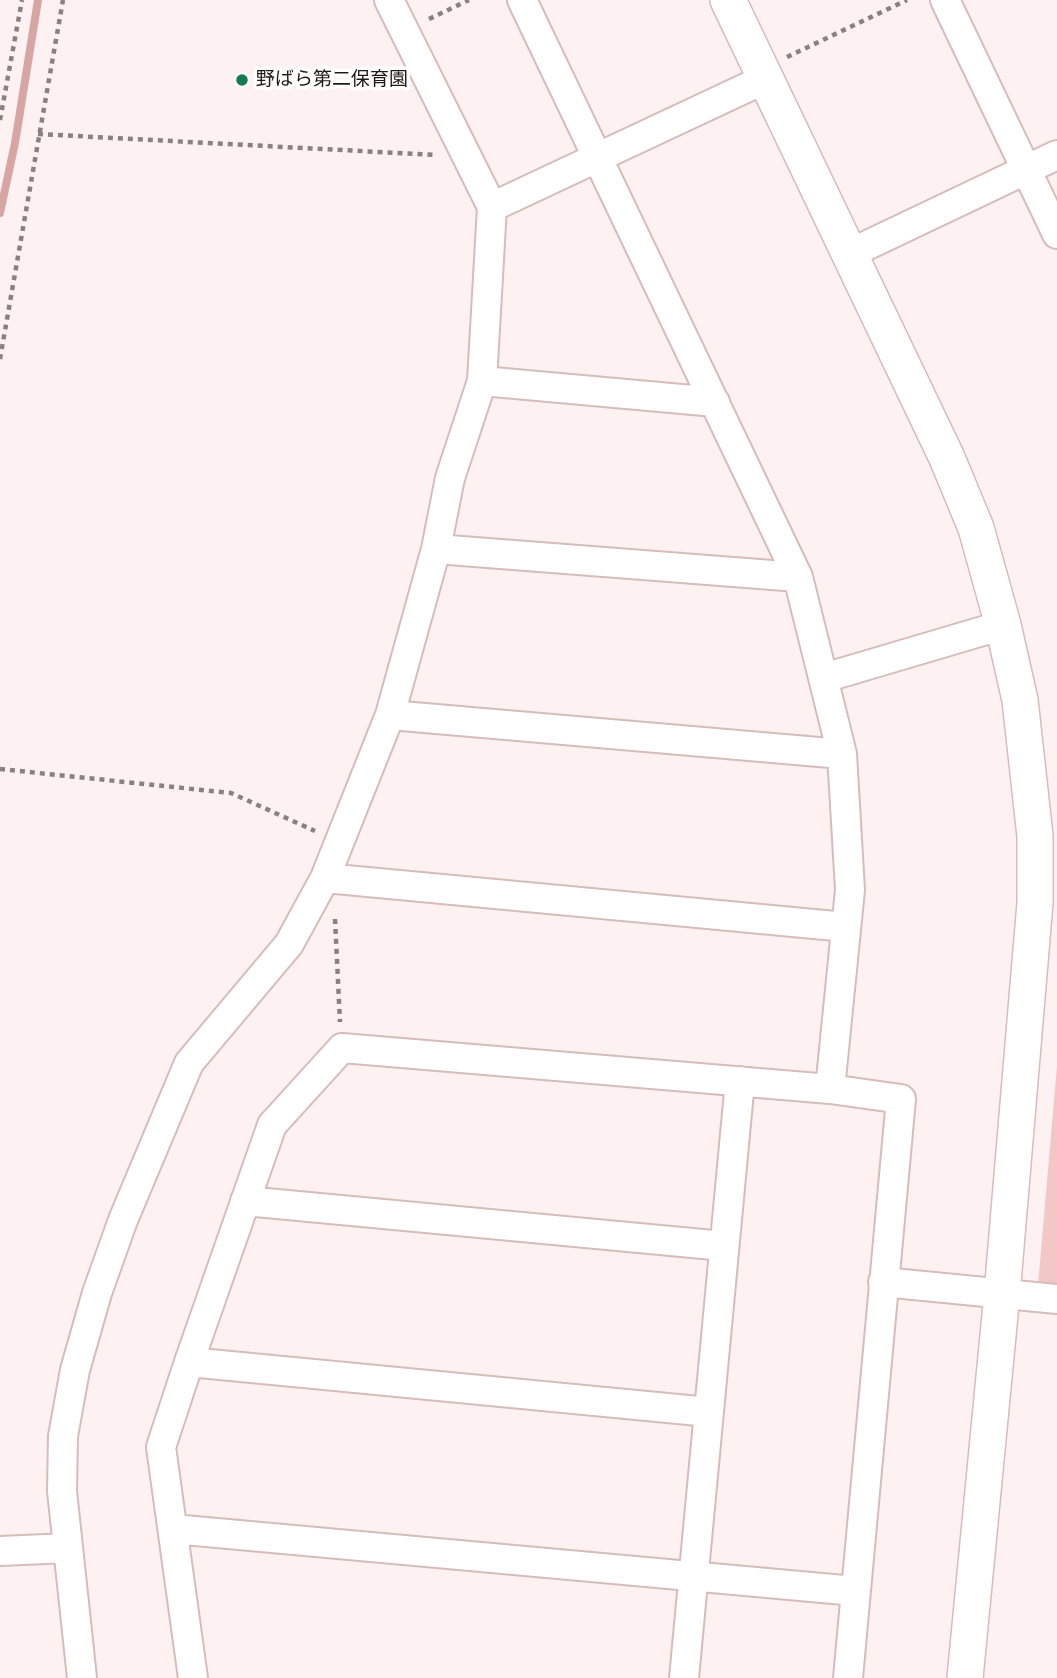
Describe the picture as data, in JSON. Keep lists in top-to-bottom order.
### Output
{
  "places": ["野ばら第二保育園"]
}
